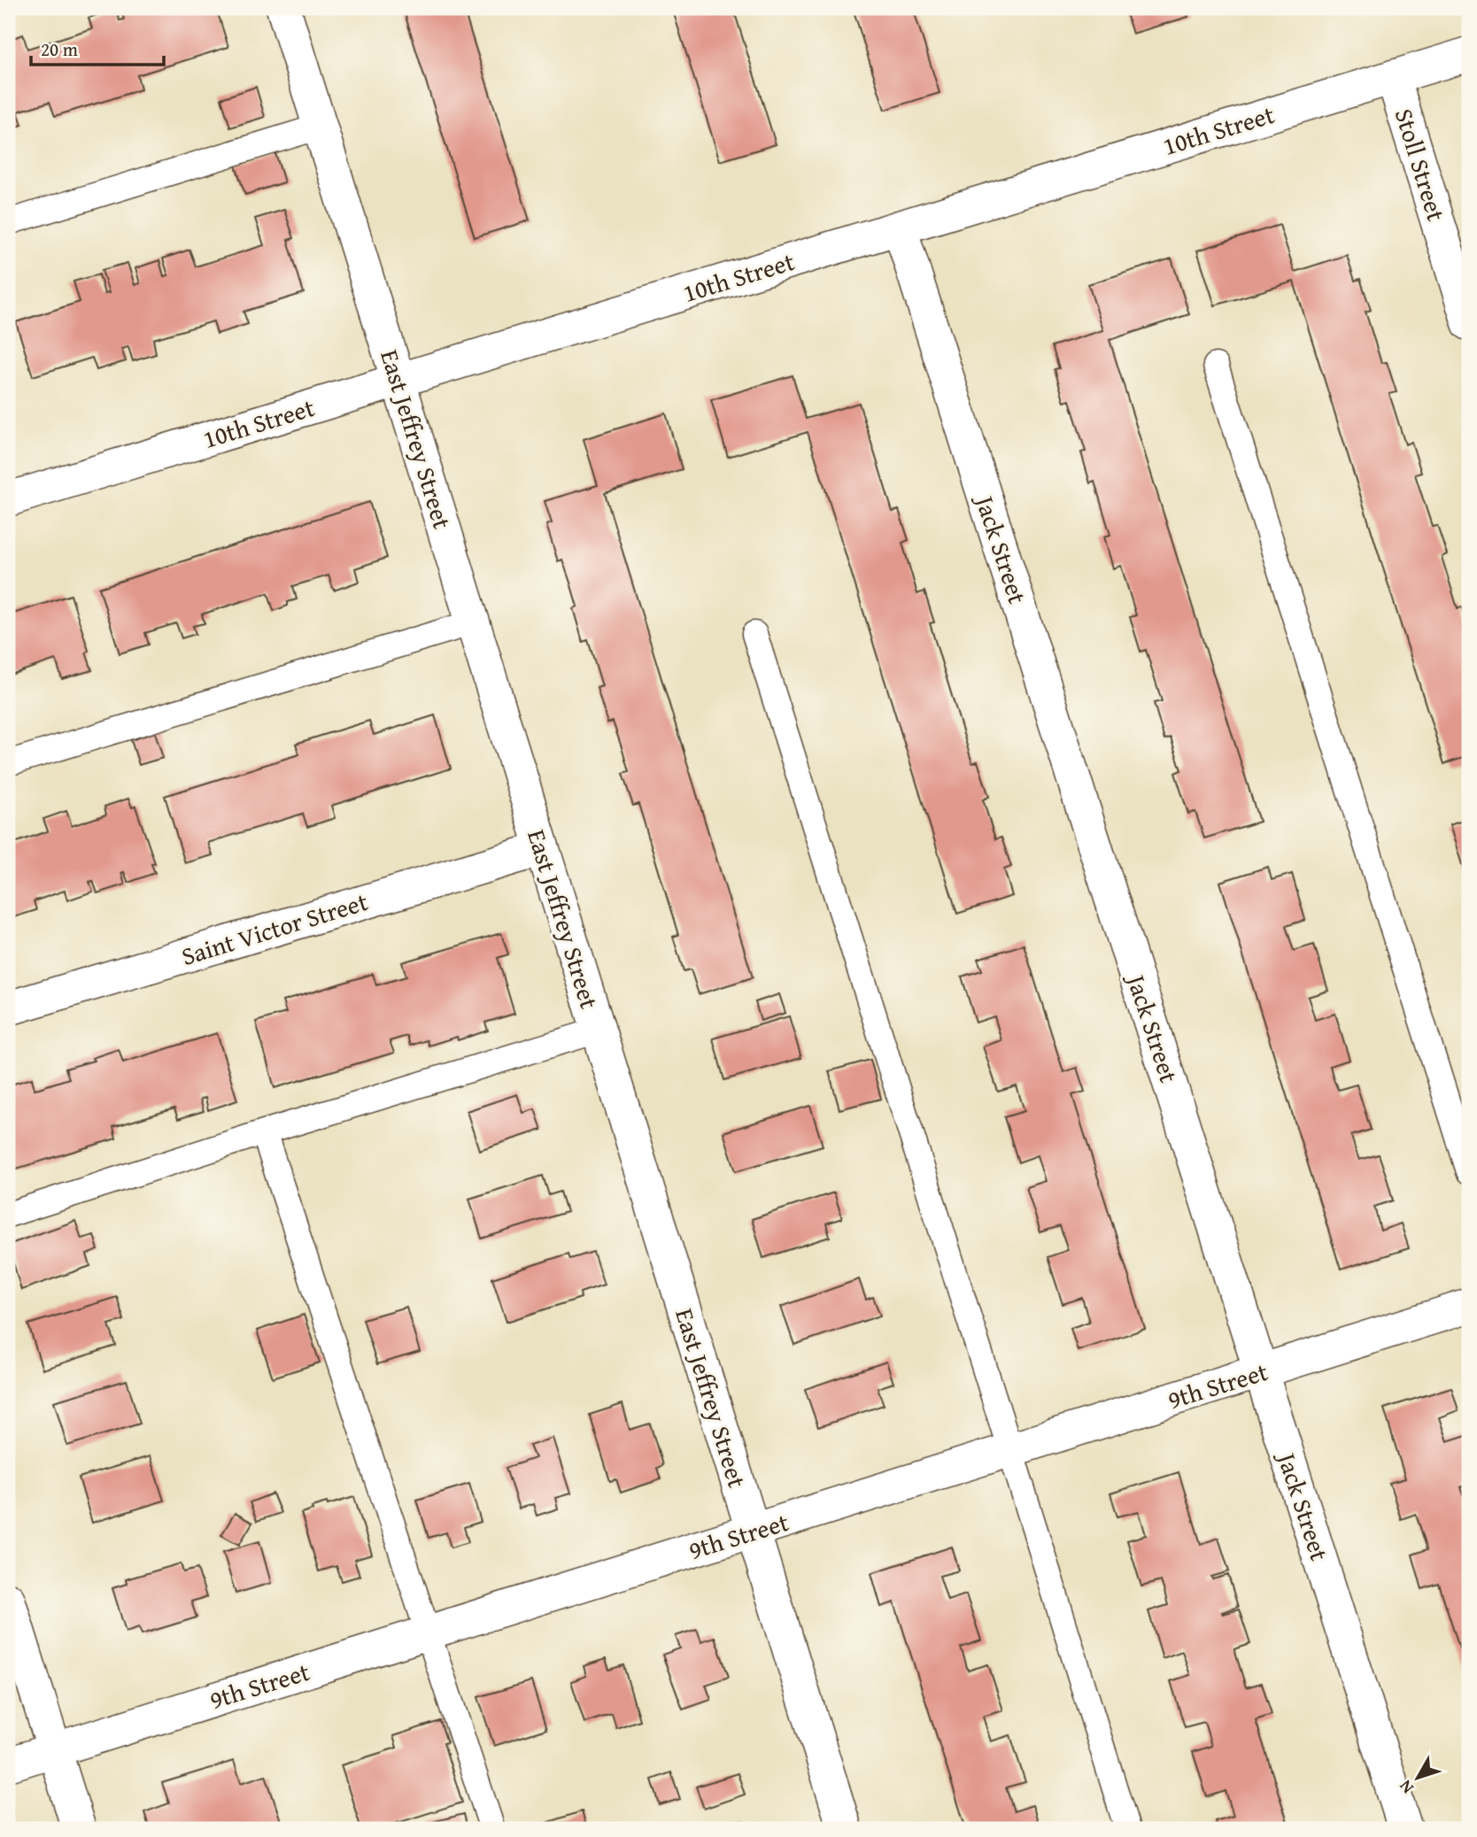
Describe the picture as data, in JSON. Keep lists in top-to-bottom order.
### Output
{
  "streets": {
    "street": [
      "10th Street",
      "Stoll Street",
      "East Jeffrey Street",
      "Jack Street",
      "Saint Victor Street",
      "9th Street"
    ]
  },
  "crossings": [
    ["10th Street", "Stoll Street"],
    ["10th Street", "East Jeffrey Street"],
    ["10th Street", "Jack Street"],
    ["East Jeffrey Street", "Saint Victor Street"],
    ["East Jeffrey Street", "9th Street"],
    ["Jack Street", "9th Street"]
  ],
  "scale_bar": "20 m",
  "north": "bottom left"
}
